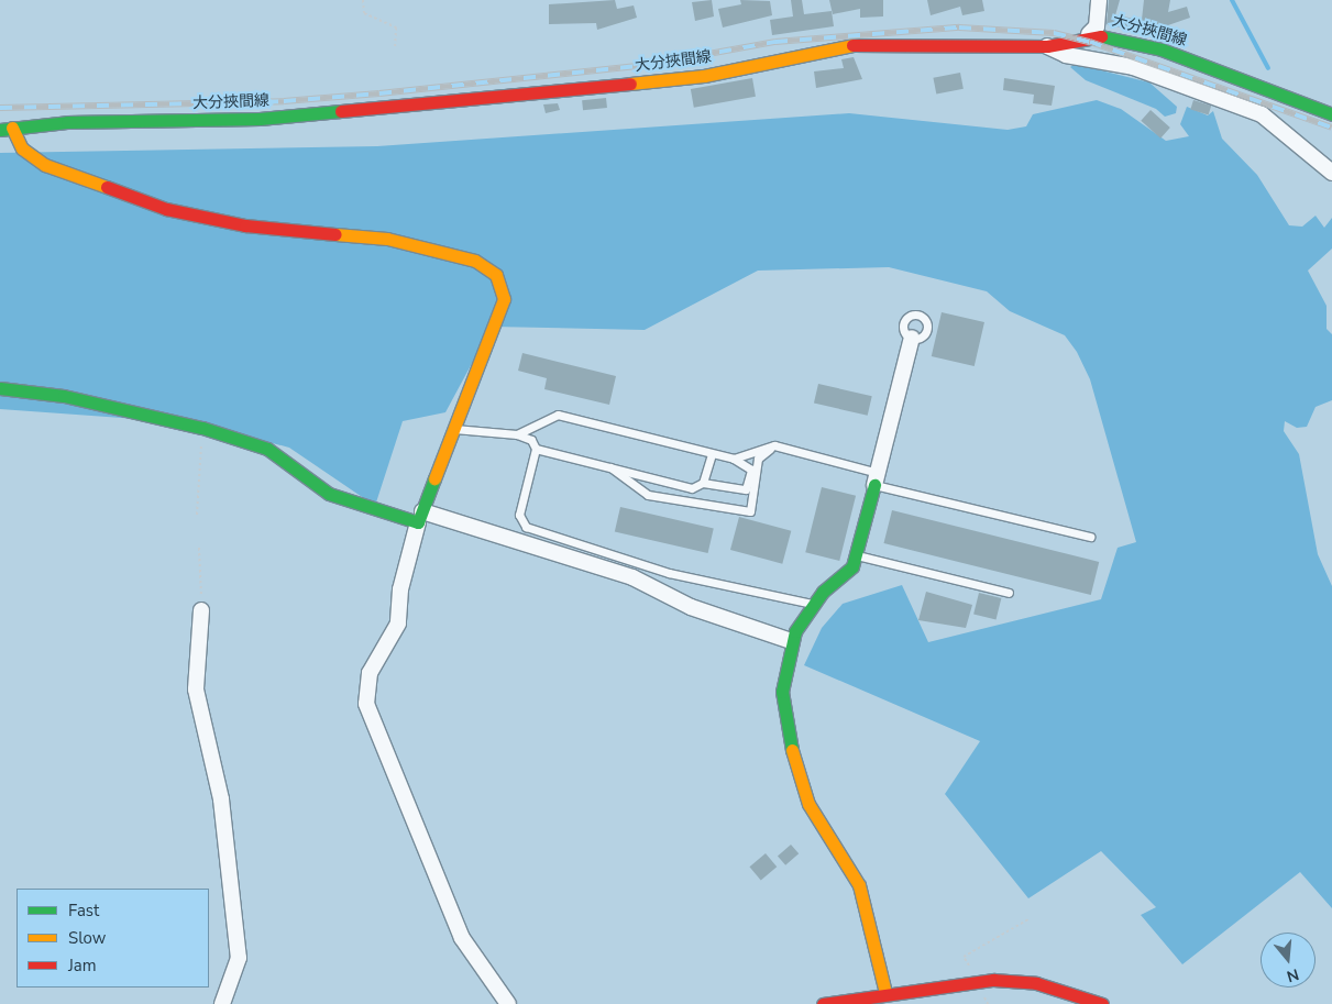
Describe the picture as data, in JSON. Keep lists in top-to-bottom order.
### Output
{
  "streets": {
    "street": ["大分挾間線"]
  },
  "legend": ["Fast", "Slow", "Jam"],
  "north": "bottom"
}
